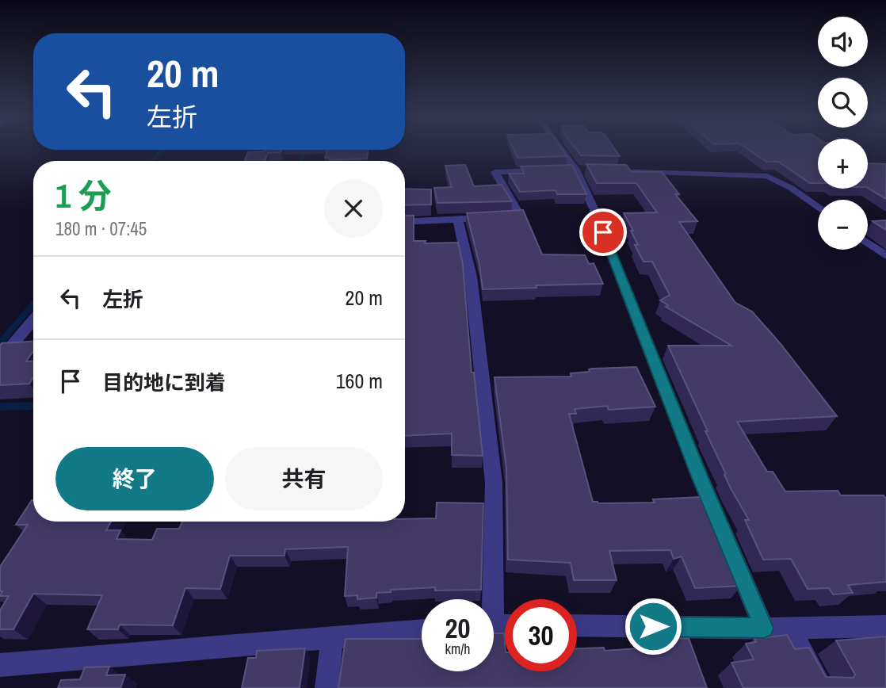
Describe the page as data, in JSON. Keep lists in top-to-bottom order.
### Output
{
  "page": {
    "map_buttons": ["+", "−"],
    "turn": ["20 m", "左折"],
    "heading": ["1 分", "180 m · 07:45"],
    "list": [
      {
        "name": "左折",
        "value": "20 m"
      },
      {
        "name": "目的地に到着",
        "value": "160 m"
      }
    ],
    "buttons": ["終了", "共有"],
    "speed": "20 km/h",
    "limit": "30"
  }
}
